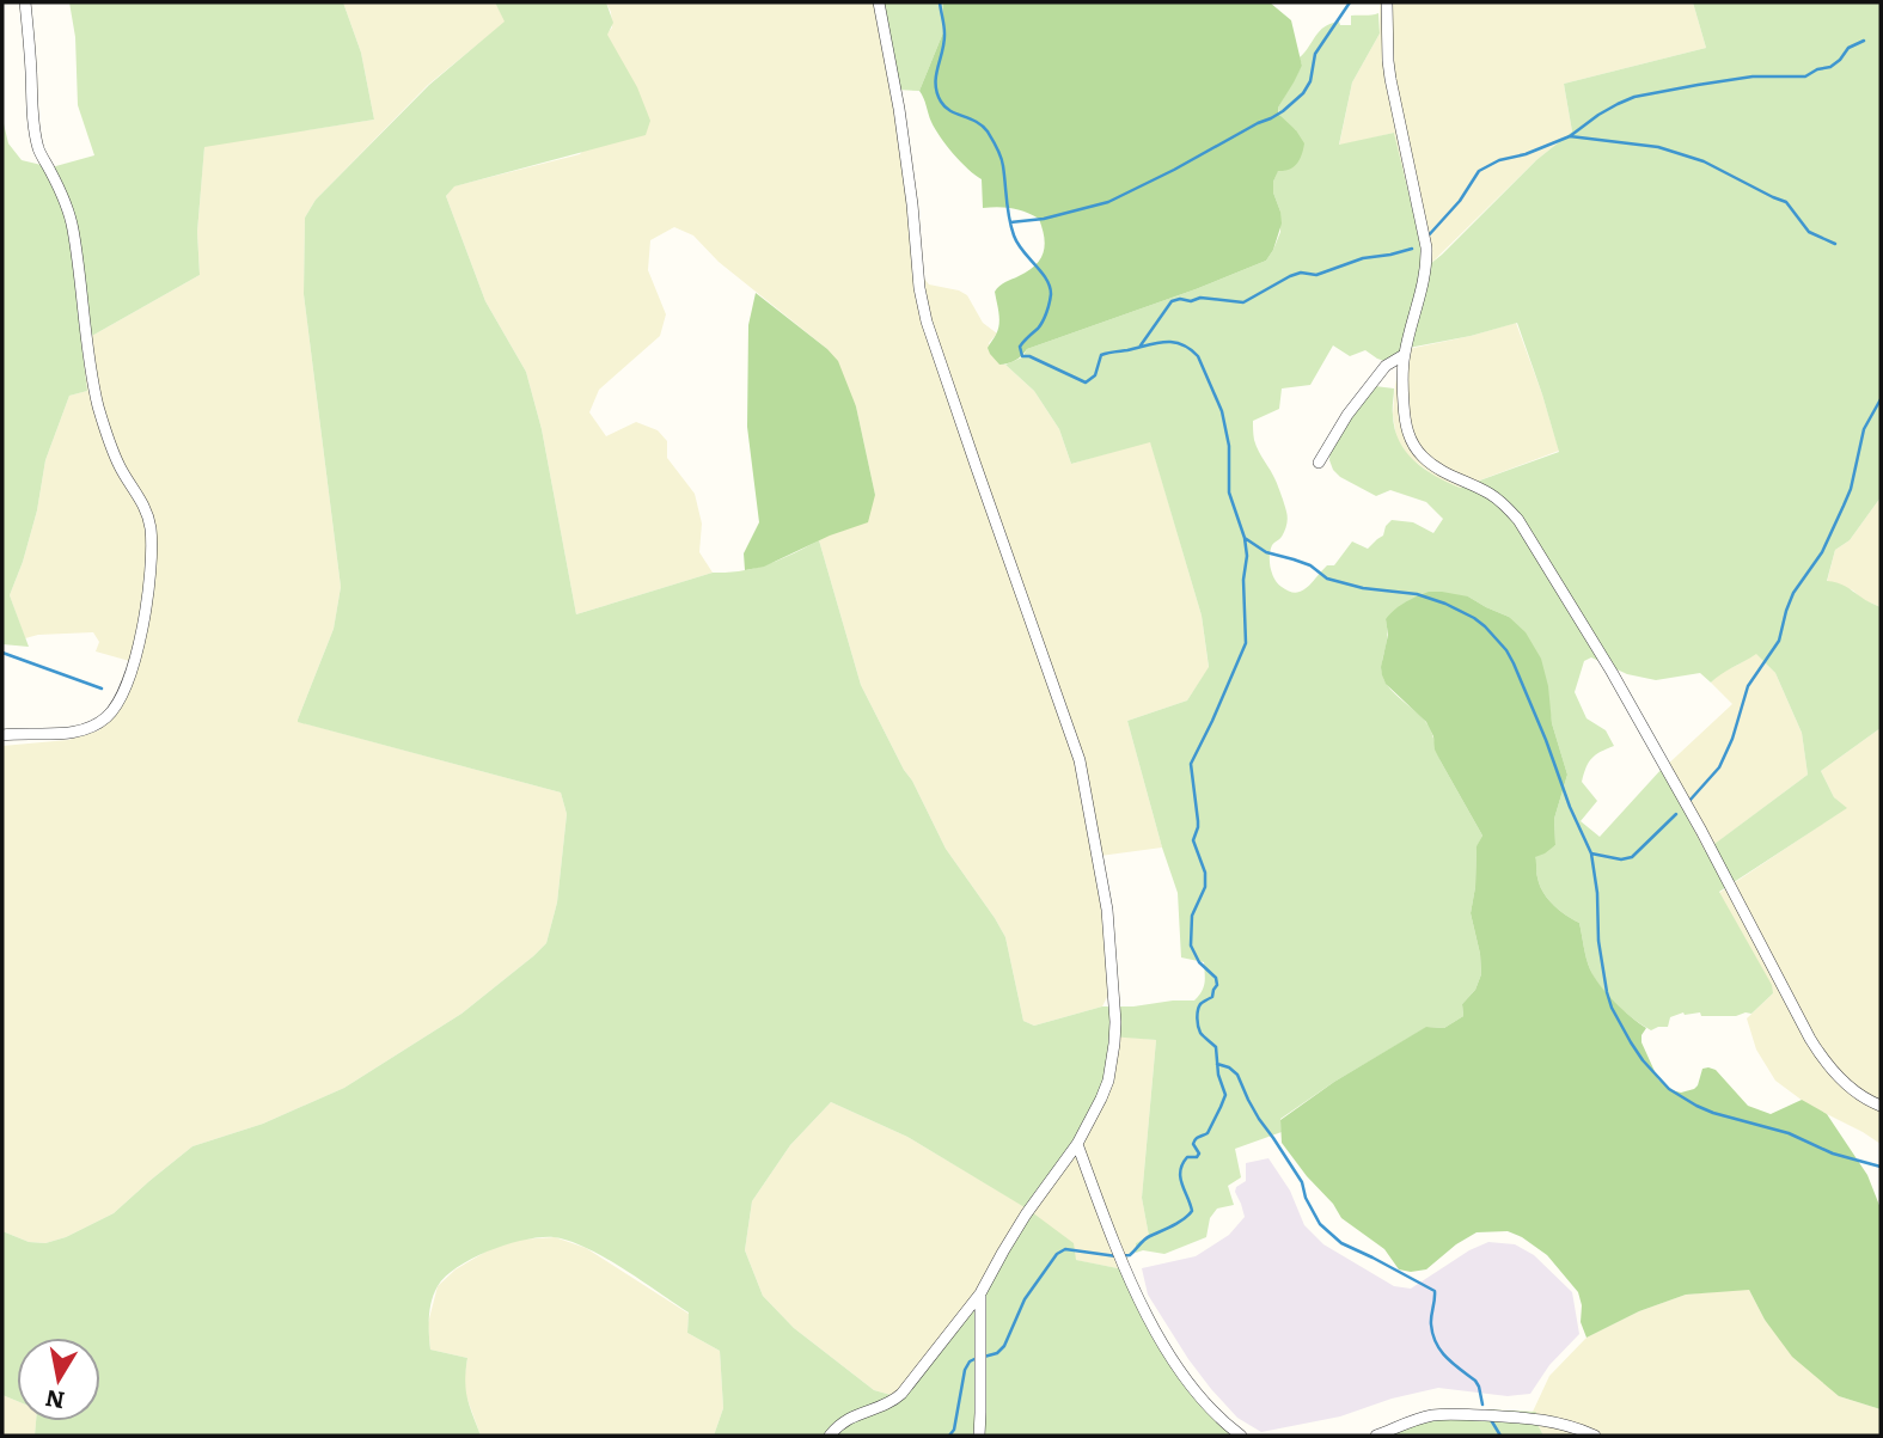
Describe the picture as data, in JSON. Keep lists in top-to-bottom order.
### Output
{
  "north": "bottom"
}
